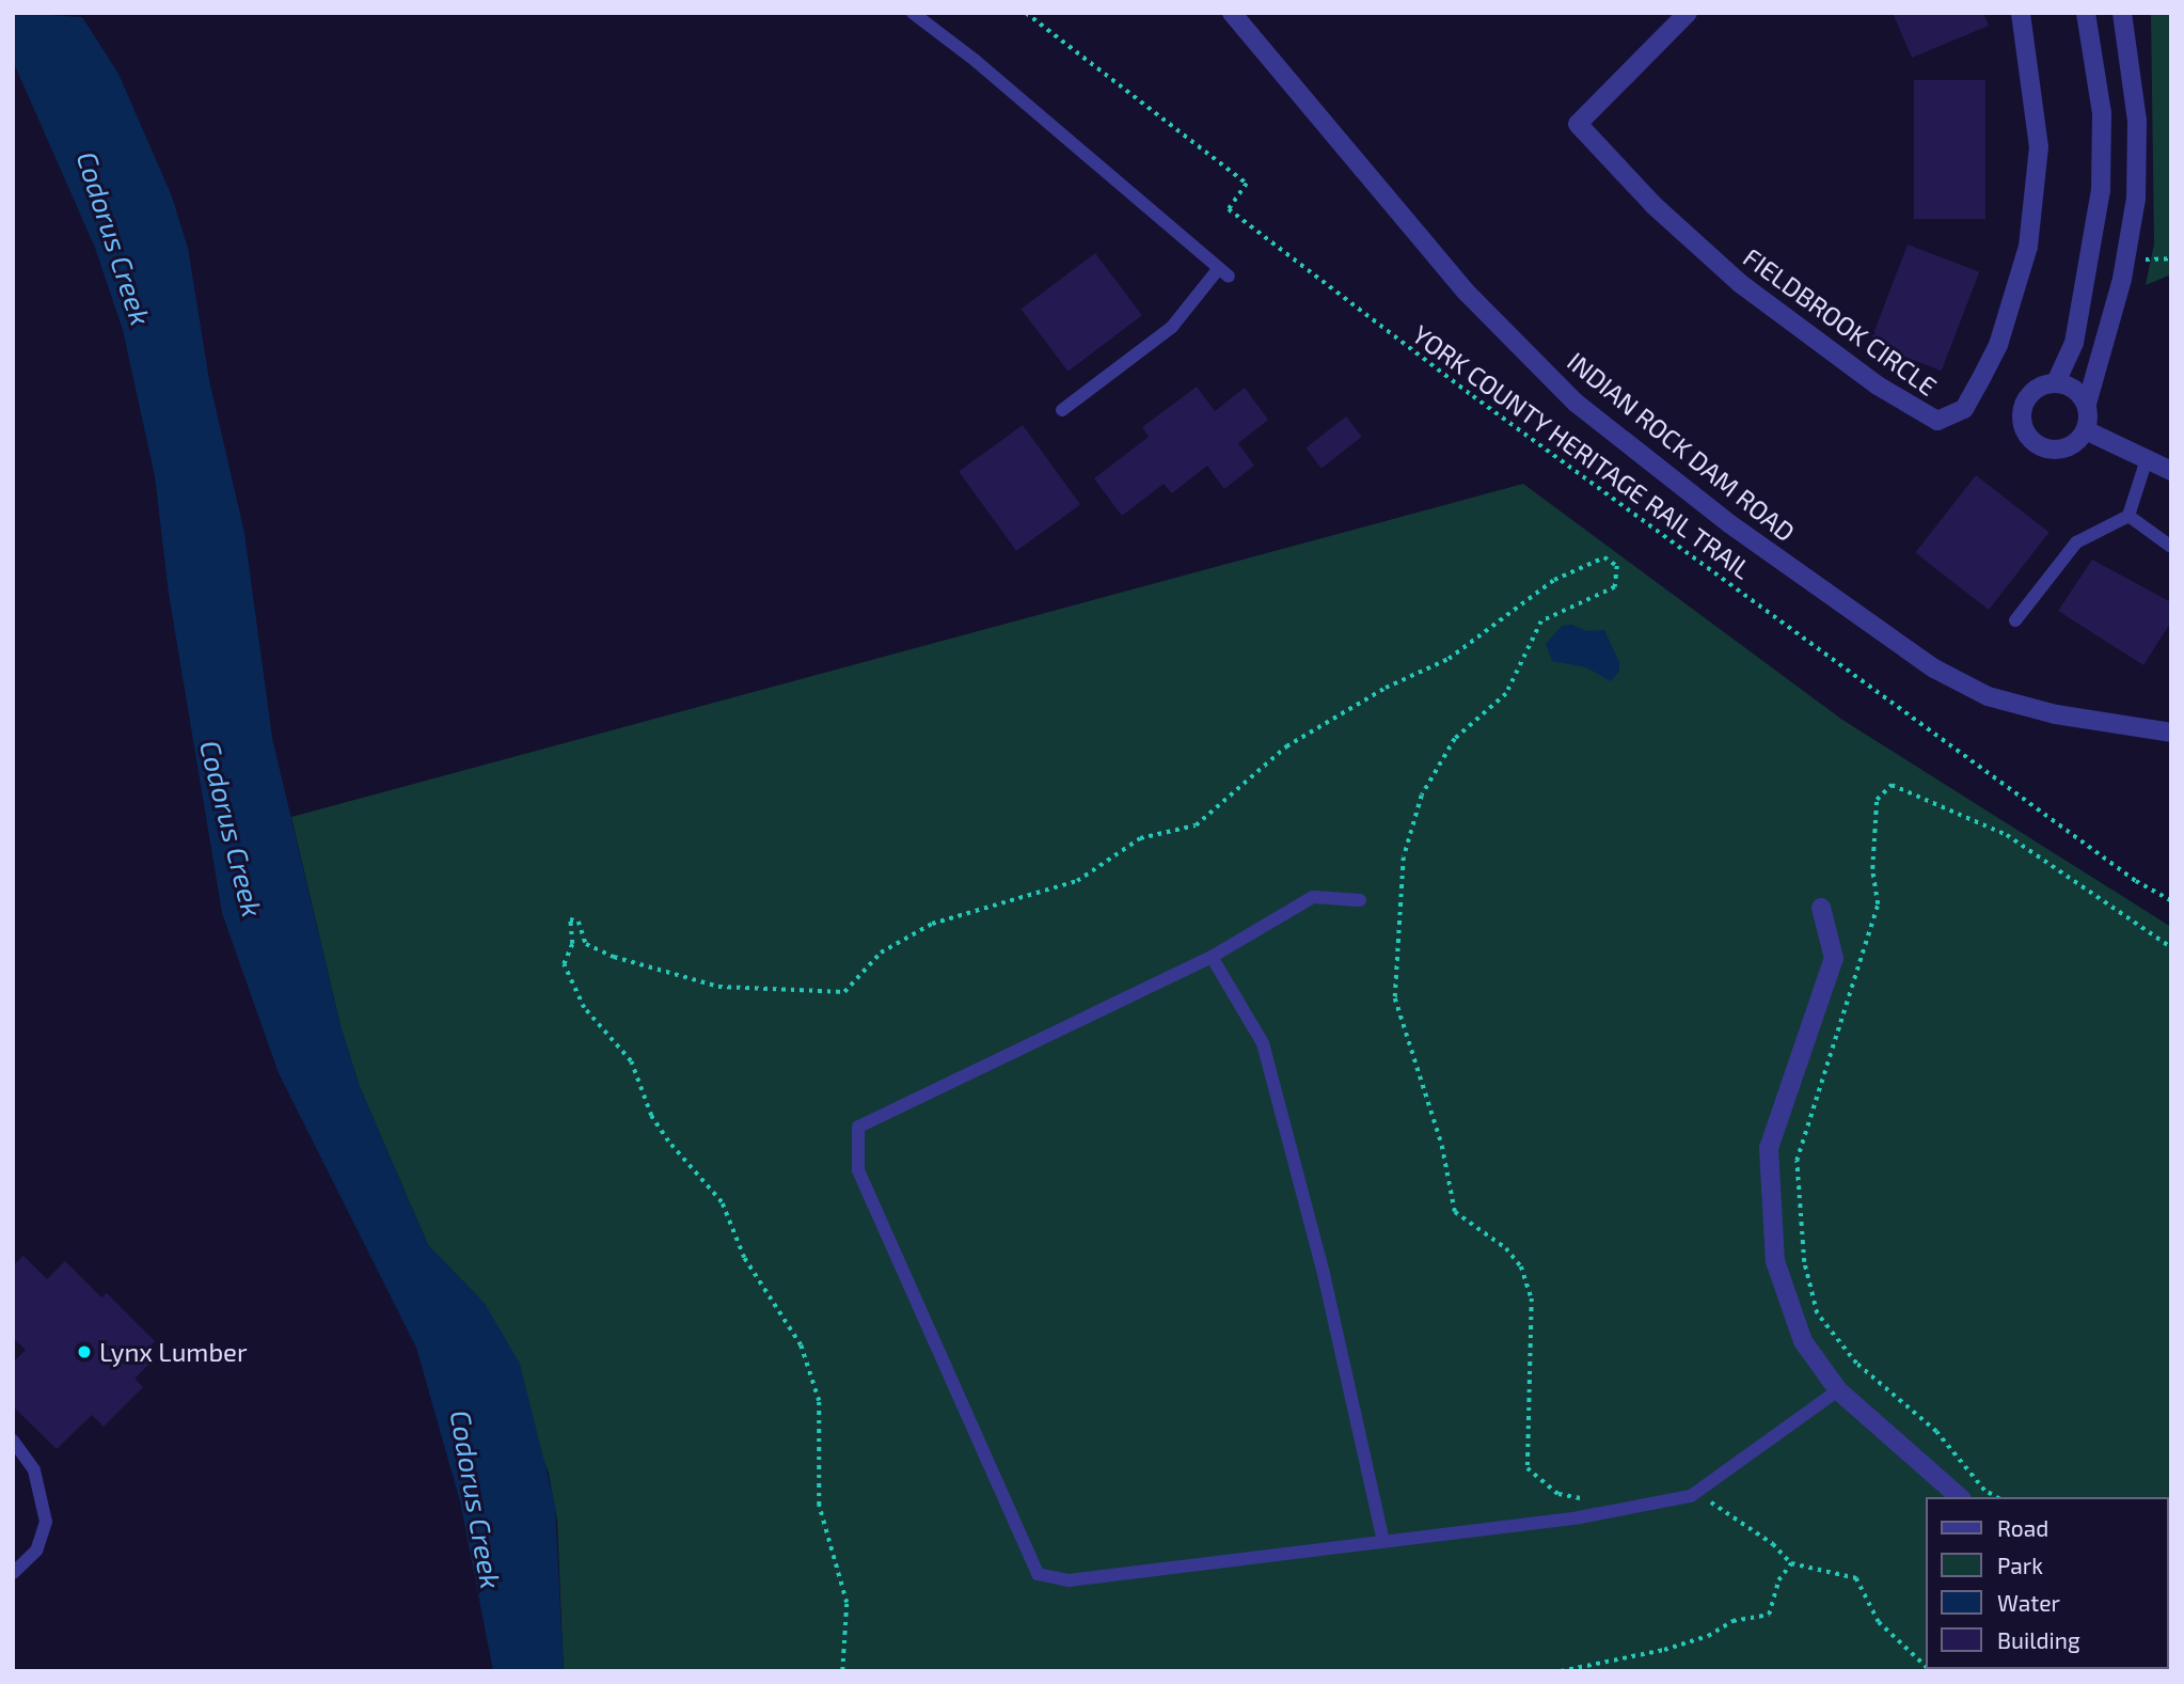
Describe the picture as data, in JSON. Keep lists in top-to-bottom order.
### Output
{
  "streets": {
    "street": ["FIELDBROOK CIRCLE", "INDIAN ROCK DAM ROAD"],
    "path": ["YORK COUNTY HERITAGE RAIL TRAIL"]
  },
  "water": ["Codorus Creek"],
  "places": ["Lynx Lumber"],
  "legend": [
    "Road",
    "Park",
    "Water",
    "Building"
  ]
}
